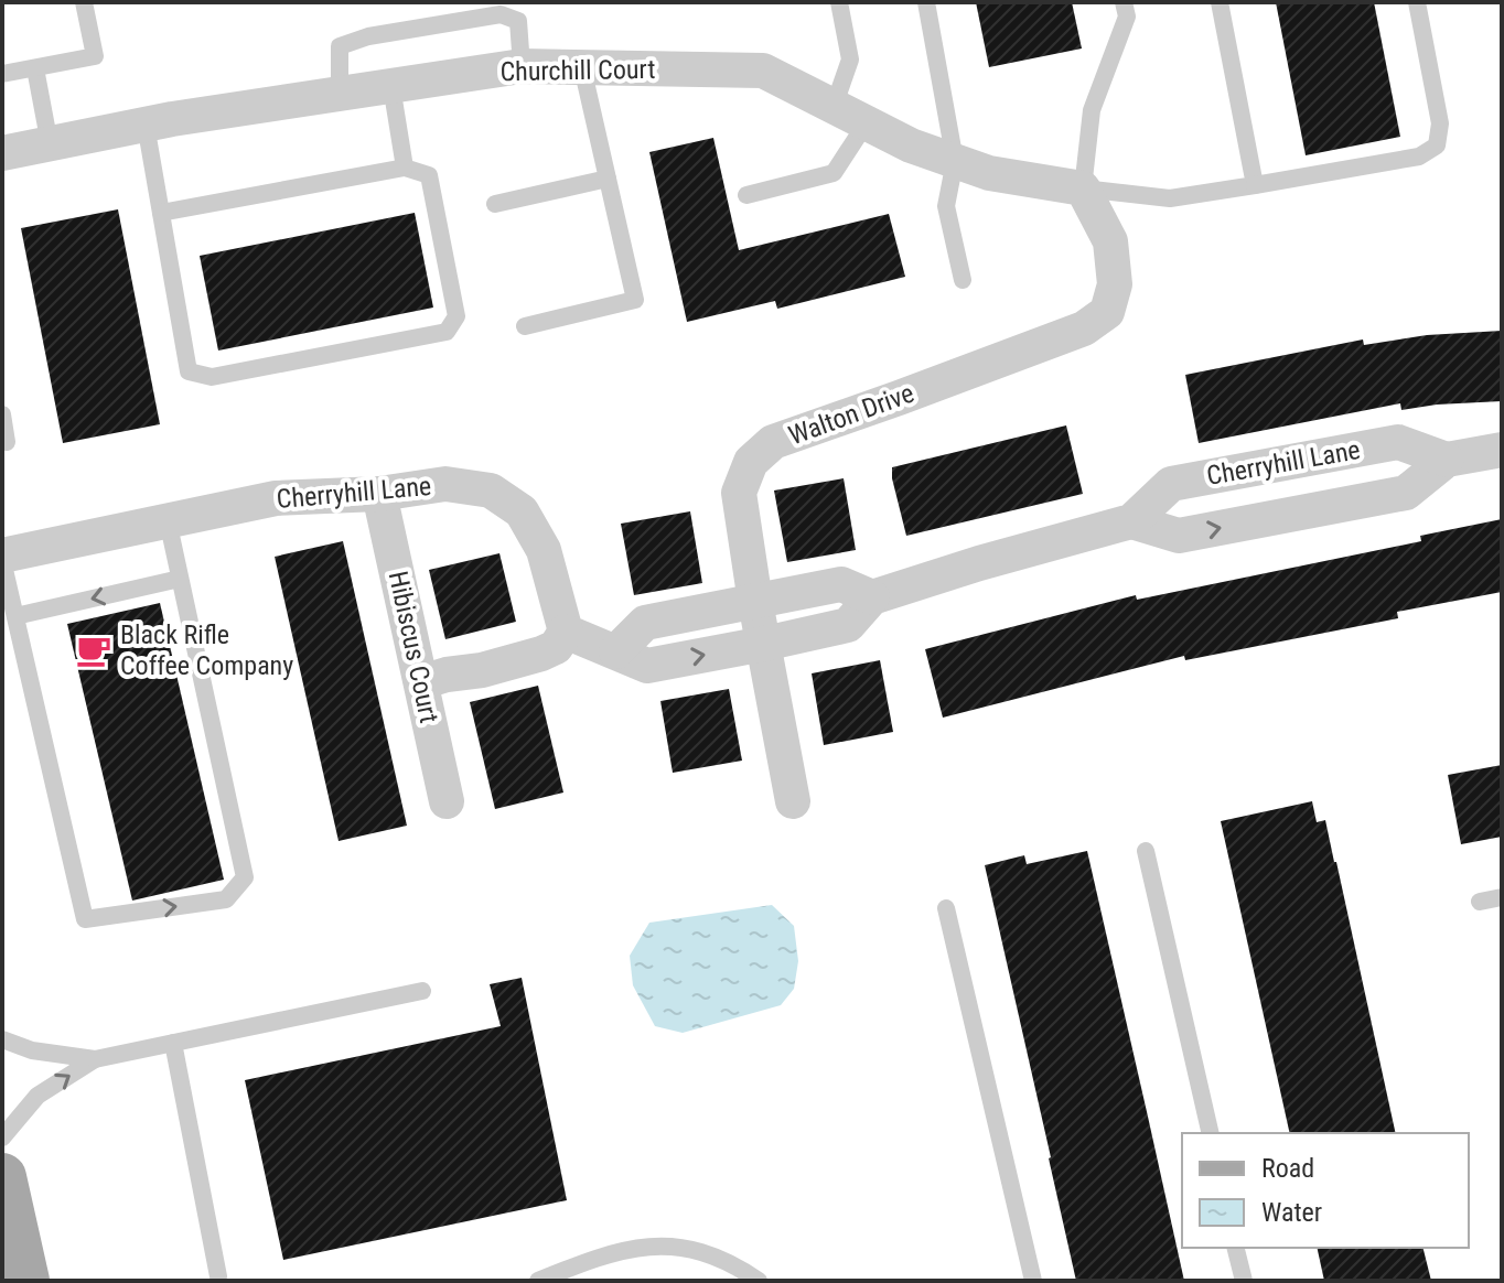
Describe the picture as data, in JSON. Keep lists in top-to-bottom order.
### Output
{
  "streets": {
    "street": [
      "Churchill Court",
      "Walton Drive",
      "Cherryhill Lane",
      "Hibiscus Court"
    ]
  },
  "crossings": [
    ["Churchill Court", "Walton Drive"],
    ["Walton Drive", "Cherryhill Lane"],
    ["Cherryhill Lane", "Hibiscus Court"]
  ],
  "places": {
    "cafe": ["Black Rifle Coffee Company"]
  },
  "legend": ["Road", "Water"]
}
